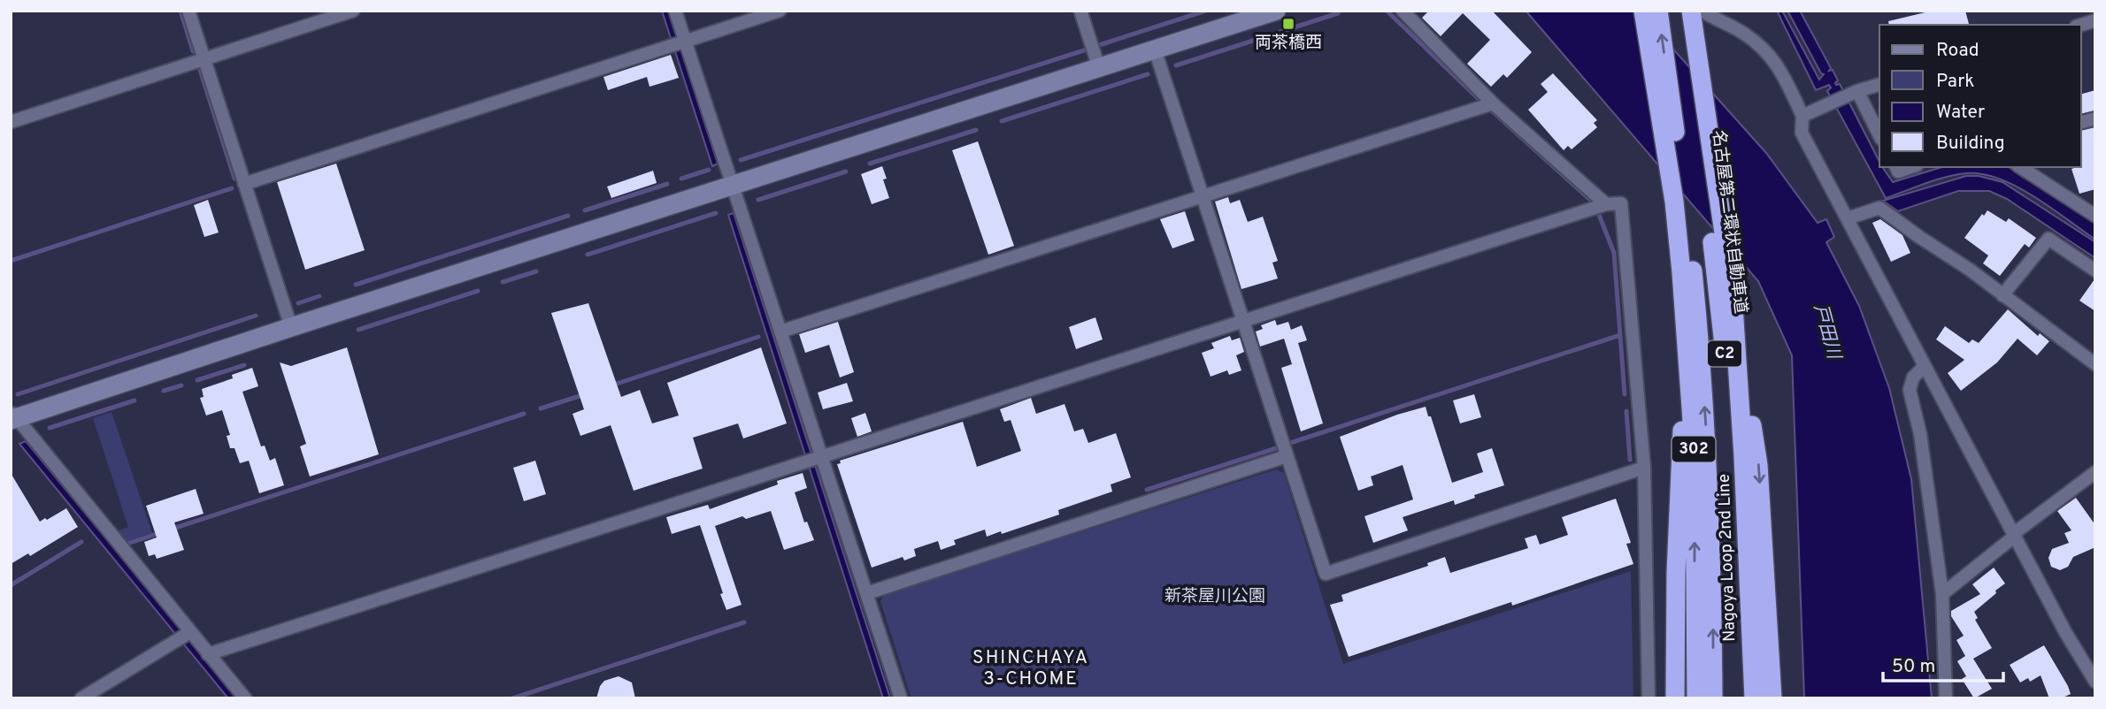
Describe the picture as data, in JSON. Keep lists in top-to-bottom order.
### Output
{
  "streets": {
    "highway": [
      "名古屋第二環状自動車道",
      "C2",
      "302",
      "Nagoya Loop 2nd Line"
    ]
  },
  "districts": ["SHINCHAYA 3-CHOME"],
  "water": ["戸田川"],
  "parks": ["新茶屋川公園"],
  "places": {
    "transit": ["両茶橋西"]
  },
  "legend": [
    "Road",
    "Park",
    "Water",
    "Building"
  ],
  "scale_bar": "50 m"
}
